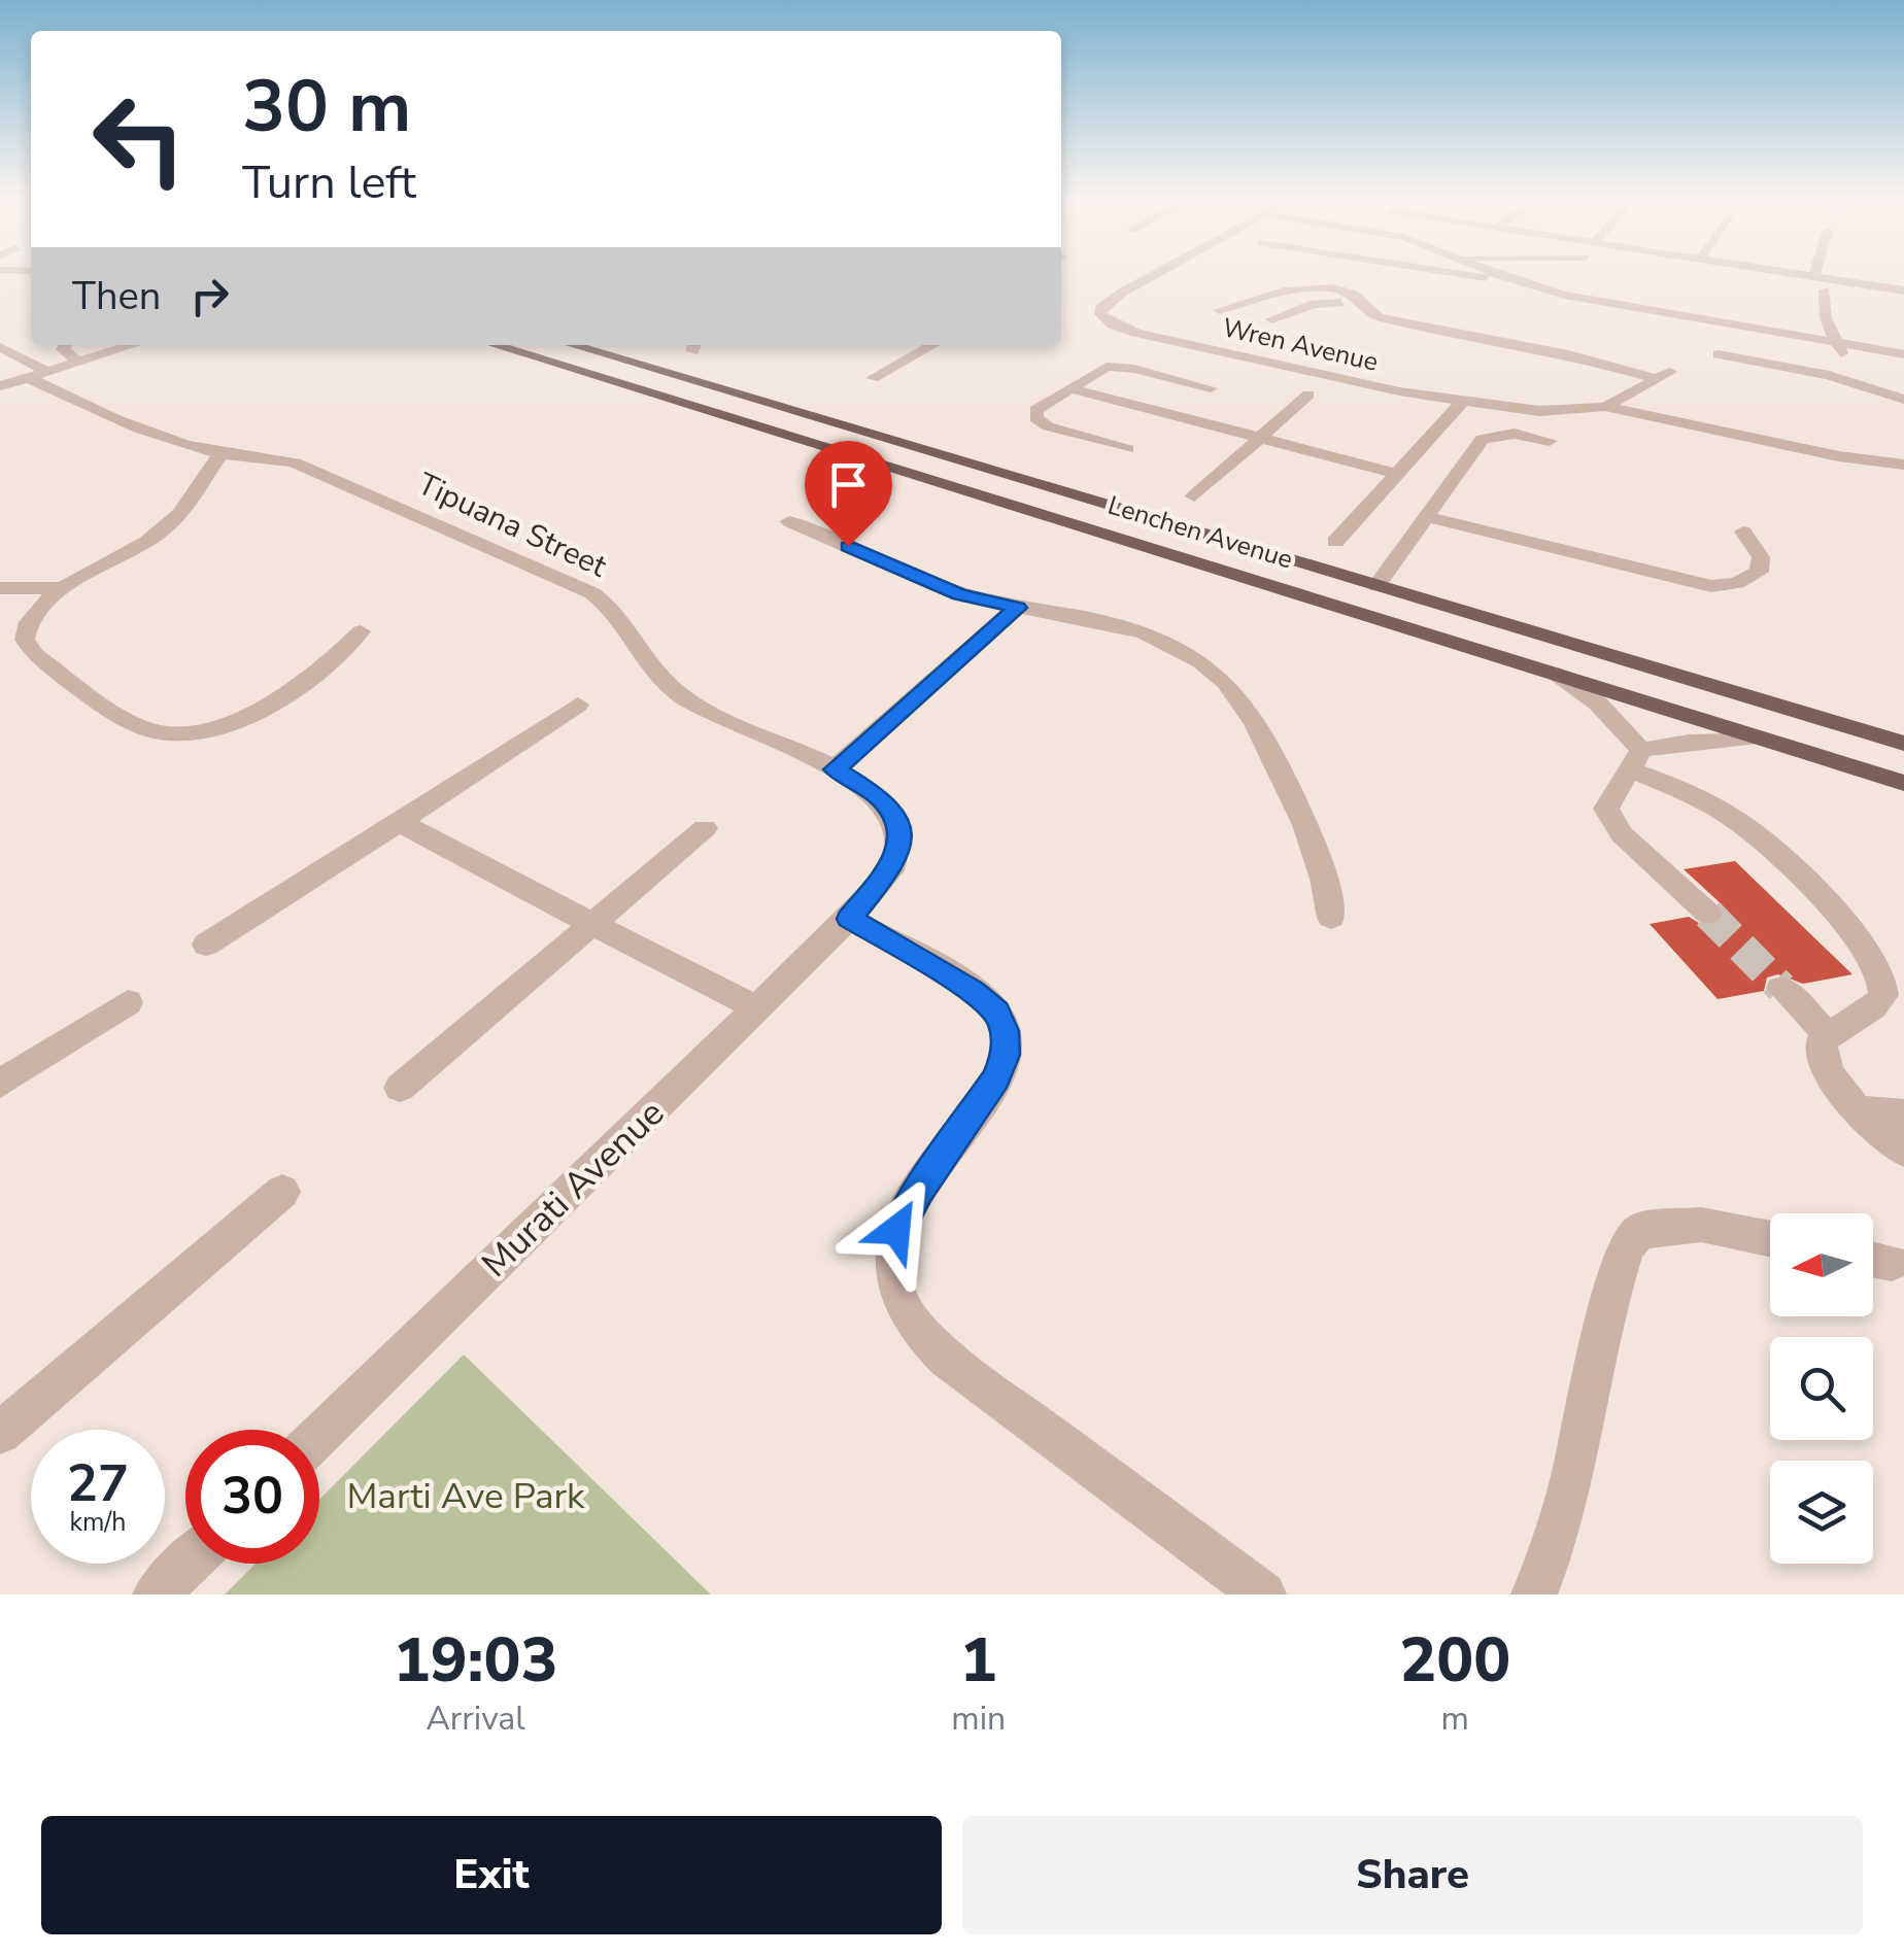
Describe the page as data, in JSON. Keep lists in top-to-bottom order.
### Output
{
  "streets": {
    "main road": ["Lenchen Avenue"],
    "street": ["Wren Avenue", "Tipuana Street", "Murati Avenue"]
  },
  "crossings": [
    ["Tipuana Street", "Murati Avenue"]
  ],
  "parks": ["Marti Ave Park"],
  "north": "left",
  "page": {
    "turn": ["30 m", "Turn left"],
    "then": "Then",
    "speed": "27 km/h",
    "limit": "30",
    "eta": [
      "19:03",
      "Arrival",
      "1",
      "min",
      "200",
      "m"
    ],
    "buttons": ["Exit", "Share"]
  }
}
